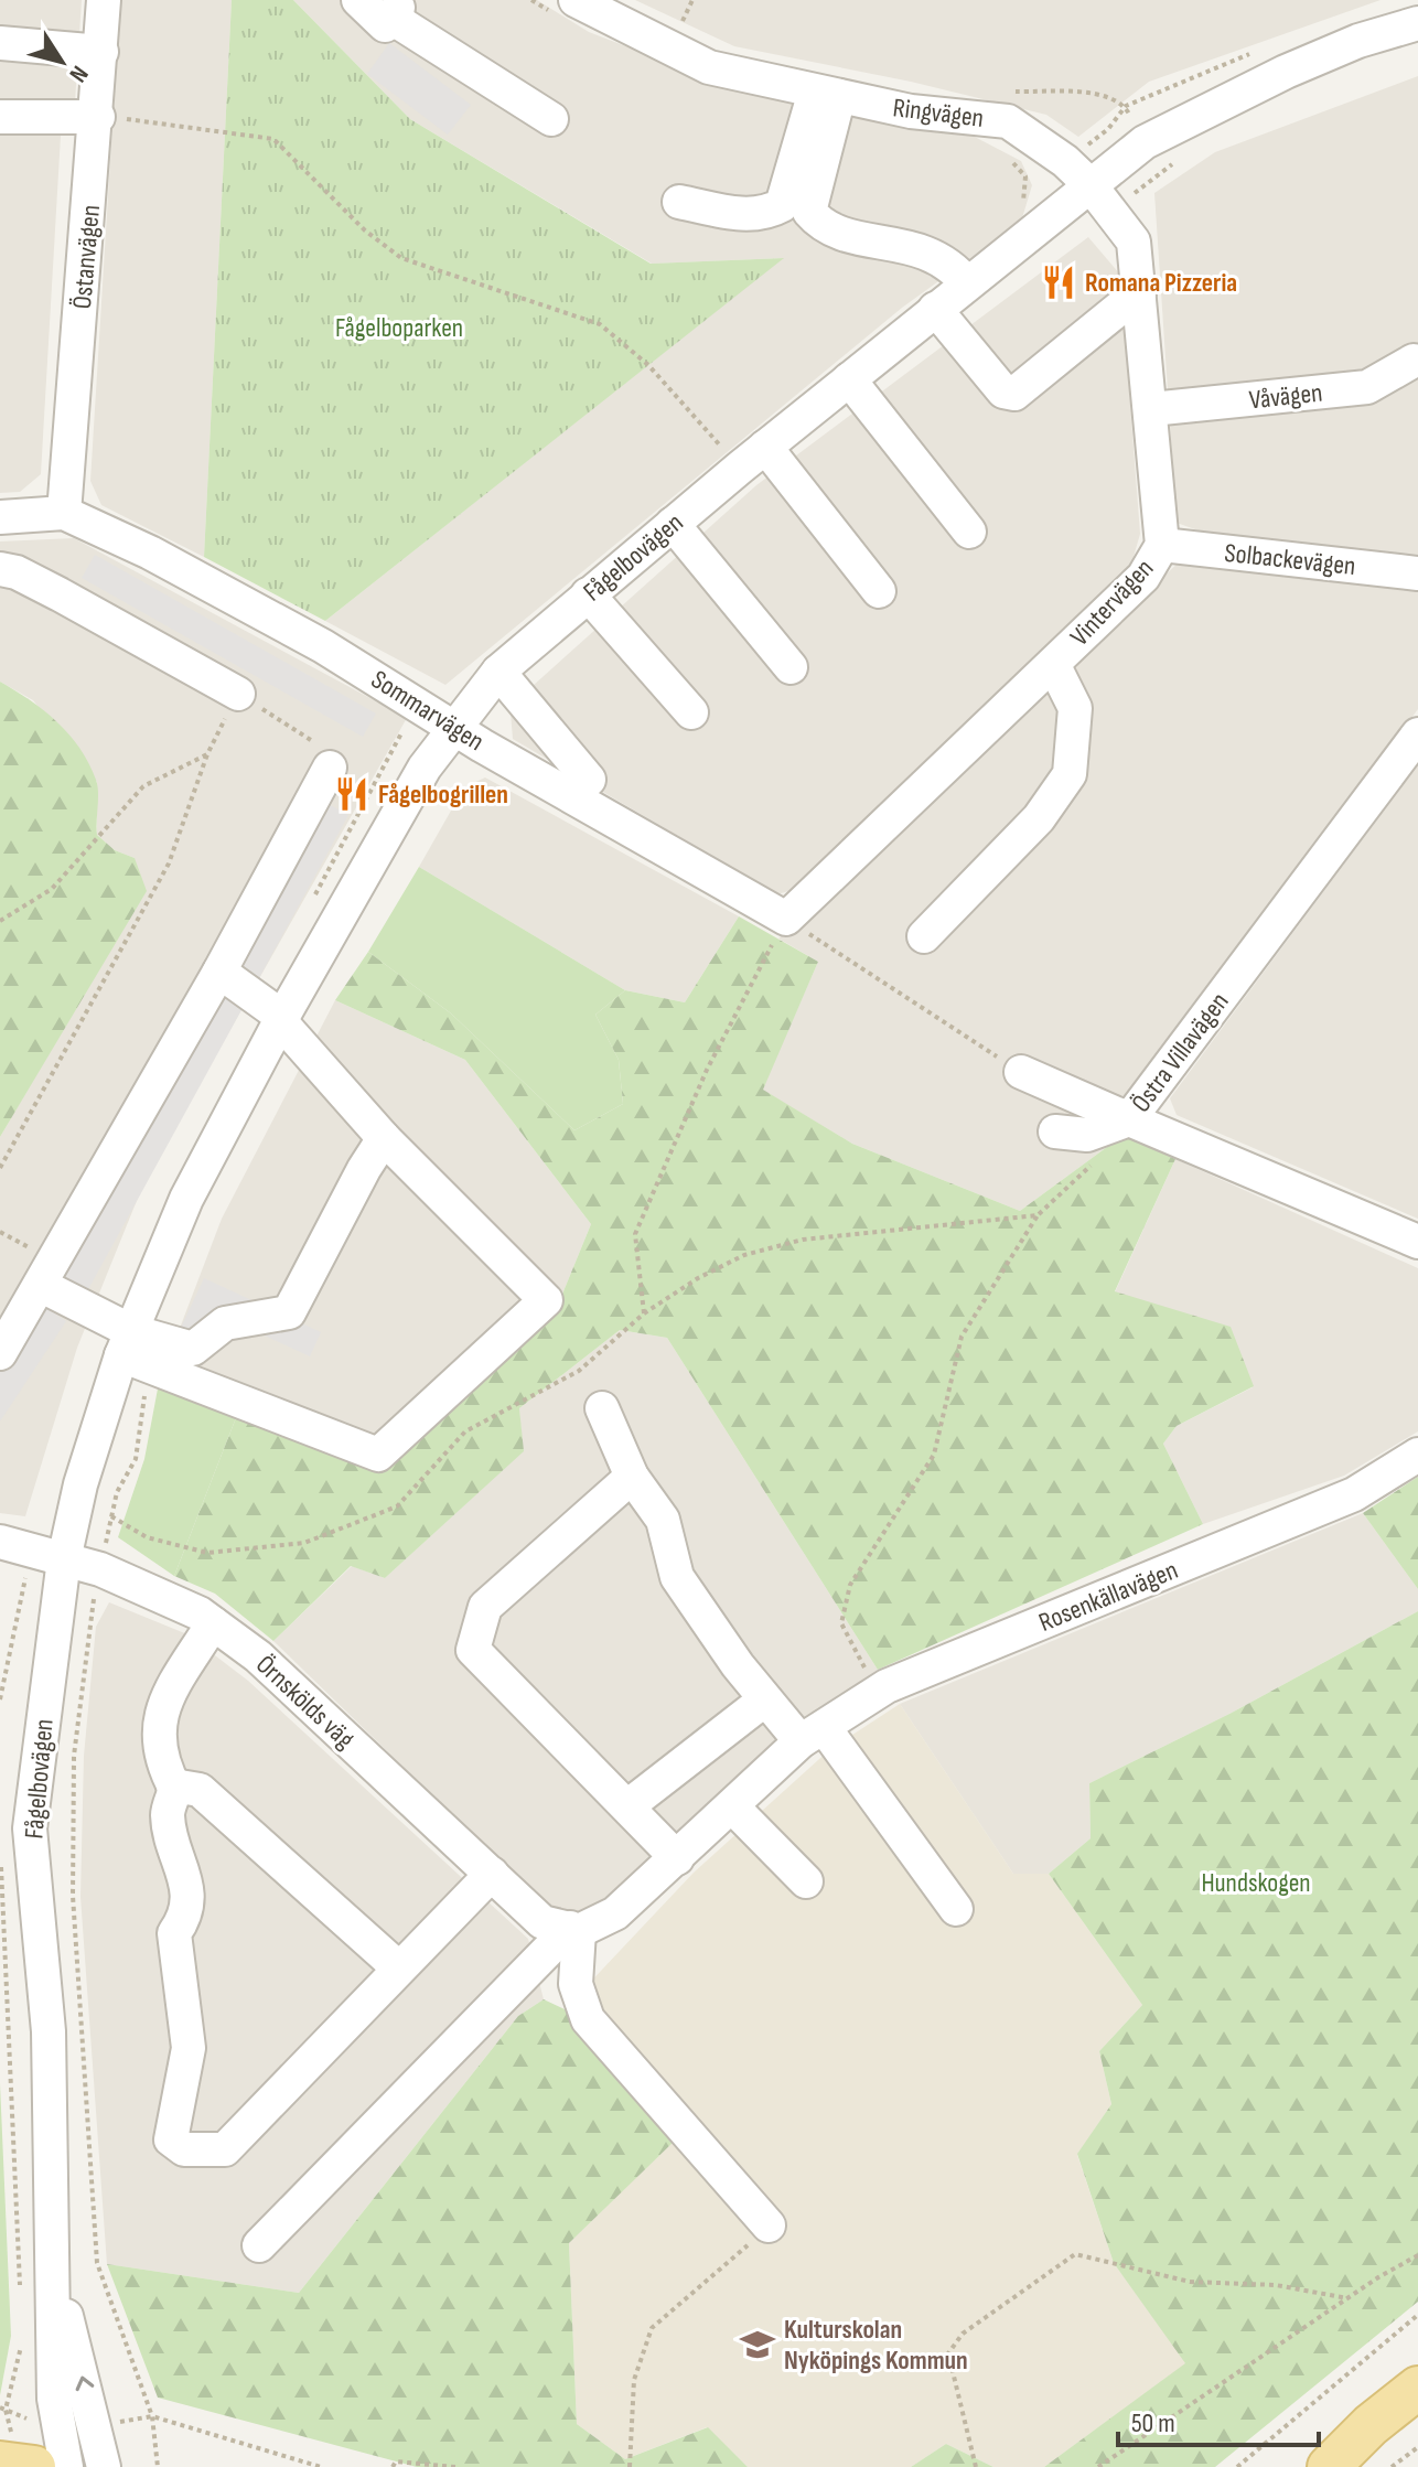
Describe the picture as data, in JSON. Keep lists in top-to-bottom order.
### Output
{
  "streets": {
    "street": [
      "Ringvägen",
      "Östanvägen",
      "Våvägen",
      "Fågelbovägen",
      "Solbackevägen",
      "Vintervägen",
      "Sommarvägen",
      "Östra Villavägen",
      "Rosenkällavägen",
      "Örnskölds väg"
    ]
  },
  "crossings": [
    ["Ringvägen", "Fågelbovägen"],
    ["Ringvägen", "Vintervägen"],
    ["Östanvägen", "Sommarvägen"],
    ["Våvägen", "Vintervägen"],
    ["Fågelbovägen", "Vintervägen"],
    ["Fågelbovägen", "Sommarvägen"],
    ["Fågelbovägen", "Örnskölds väg"],
    ["Solbackevägen", "Vintervägen"],
    ["Vintervägen", "Sommarvägen"],
    ["Rosenkällavägen", "Örnskölds väg"]
  ],
  "parks": ["Fågelboparken", "Hundskogen"],
  "places": {
    "restaurant": ["Romana Pizzeria", "Fågelbogrillen"],
    "school or university": ["Kulturskolan Nyköpings Kommun"]
  },
  "scale_bar": "50 m",
  "north": "bottom right"
}
